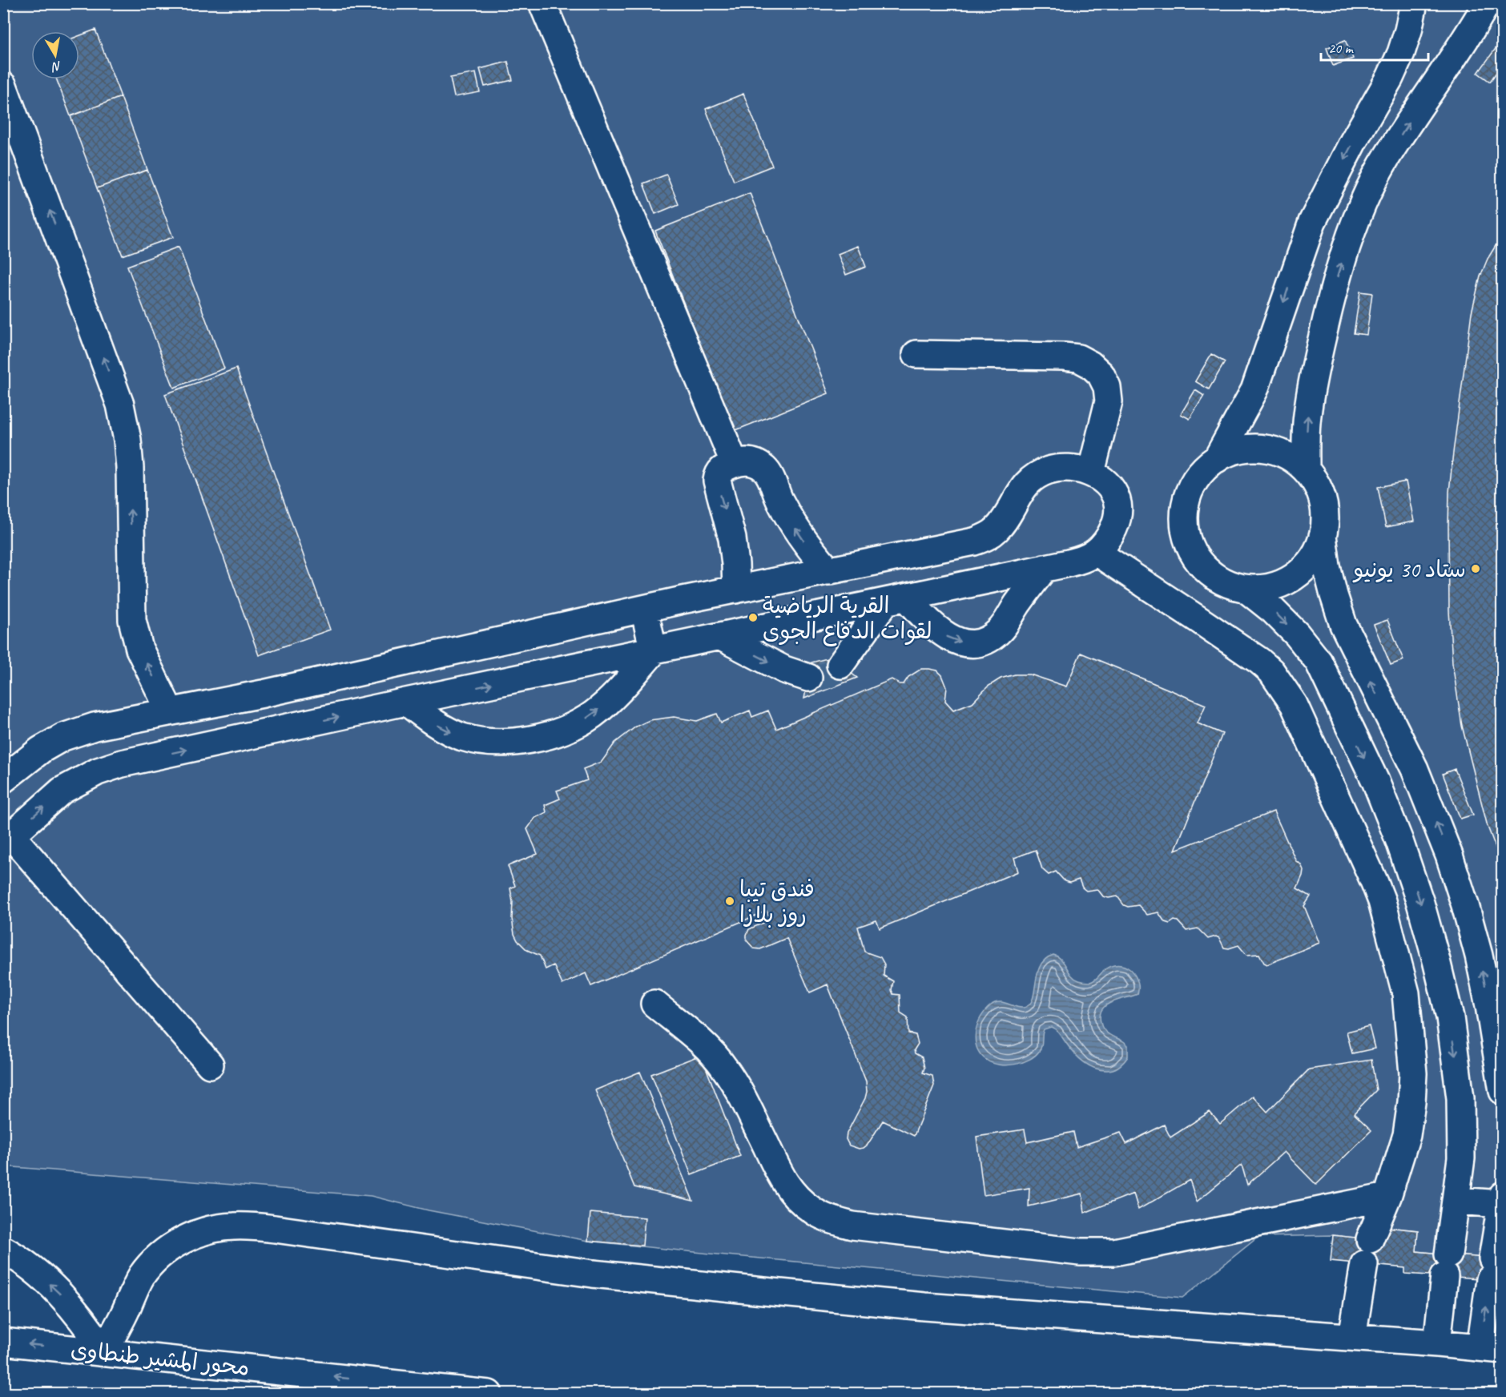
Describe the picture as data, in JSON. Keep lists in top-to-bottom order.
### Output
{
  "streets": {
    "main road": ["محور المشير طنطاوى"]
  },
  "places": ["ستاد 30 يونيو", "القرية الرياضية لقوات الدفاع الجوى", "فندق تيبا روز بلازا"],
  "scale_bar": "20 m",
  "north": "bottom"
}
